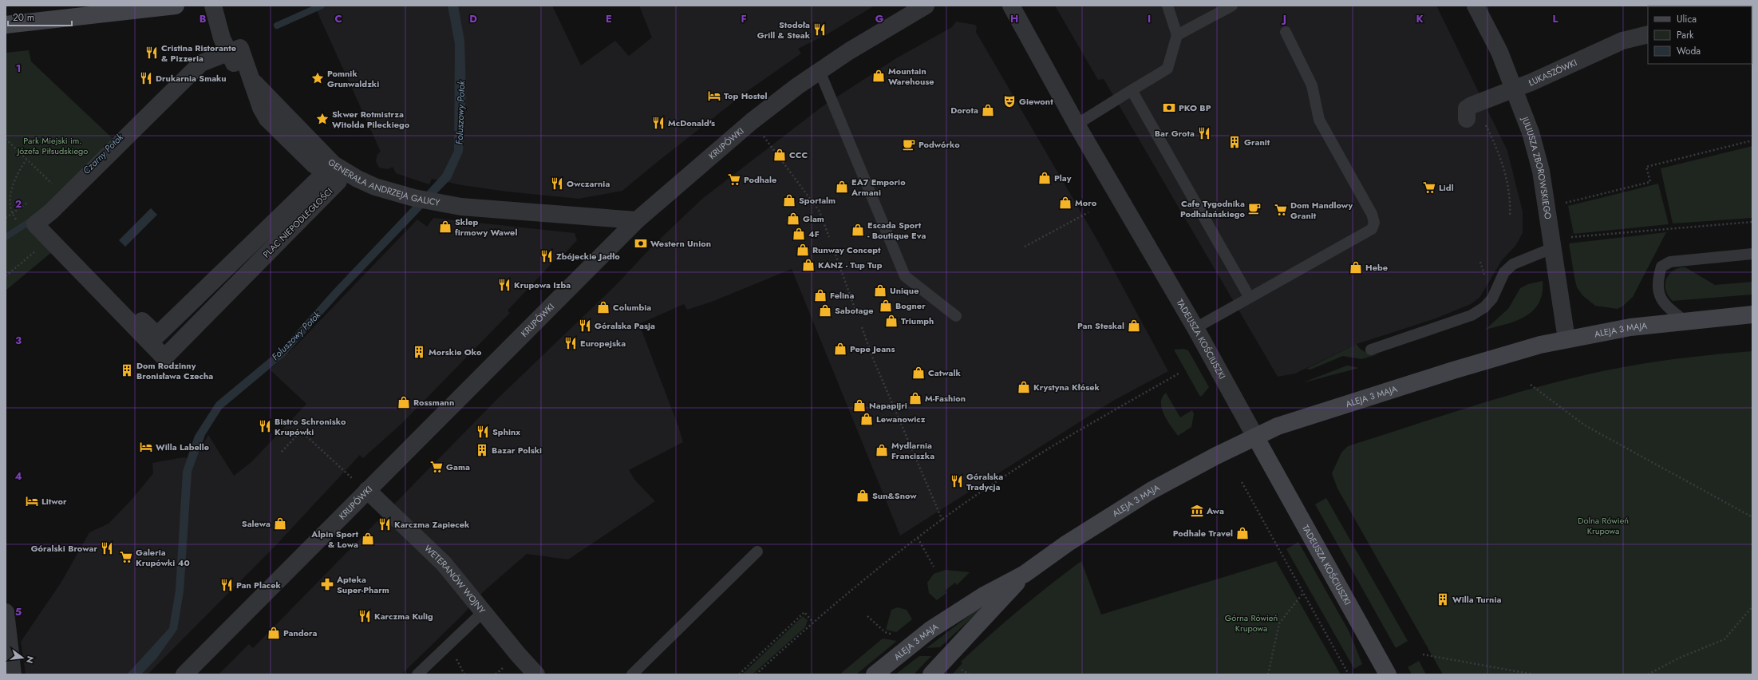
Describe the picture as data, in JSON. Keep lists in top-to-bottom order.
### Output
{
  "streets": {
    "street": [
      "ŁUKASZÓWKI",
      "KRUPÓWKI",
      "JULIUSZA ZBOROWSKIEGO",
      "GENERAŁA ANDRZEJA GALICY",
      "PLAC NIEPODLEGŁOŚCI",
      "ALEJA 3 MAJA",
      "TADEUSZA KOŚCIUSZKI",
      "WETERANÓW WOJNY"
    ]
  },
  "crossings": [
    ["ŁUKASZÓWKI", "JULIUSZA ZBOROWSKIEGO"],
    ["KRUPÓWKI", "GENERAŁA ANDRZEJA GALICY"],
    ["KRUPÓWKI", "WETERANÓW WOJNY"],
    ["JULIUSZA ZBOROWSKIEGO", "ALEJA 3 MAJA"],
    ["GENERAŁA ANDRZEJA GALICY", "PLAC NIEPODLEGŁOŚCI"],
    ["ALEJA 3 MAJA", "TADEUSZA KOŚCIUSZKI"]
  ],
  "water": ["Foluszowy Potok", "Czarny Potok"],
  "parks": ["Park Miejski im. Józefa Piłsudskiego", "Dolna Rówień Krupowa", "Górna Rówień Krupowa"],
  "places": {
    "restaurant": [
      "Stodoła Grill & Steak",
      "Cristina Ristorante & Pizzeria",
      "Drukarnia Smaku",
      "McDonald's",
      "Bar Grota",
      "Owczarnia",
      "Zbójeckie Jadło",
      "Krupowa Izba",
      "Góralska Pasja",
      "Europejska",
      "Bistro Schronisko Krupówki",
      "Sphinx",
      "Góralska Tradycja",
      "Karczma Zapiecek",
      "Góralski Browar",
      "Pan Placek",
      "Karczma Kulig"
    ],
    "shop": [
      "Mountain Warehouse",
      "Dorota",
      "CCC",
      "Play",
      "EA7 Emporio Armani",
      "Sportalm",
      "Moro",
      "Glam",
      "Sklep firmowy Wawel",
      "Escada Sport - Boutique Eva",
      "4F",
      "Runway Concept",
      "KANZ - Tup Tup",
      "Hebe",
      "Unique",
      "Felina",
      "Bogner",
      "Columbia",
      "Sabotage",
      "Triumph",
      "Pan Steskal",
      "Pepe Jeans",
      "Catwalk",
      "Krystyna Kłósek",
      "M-Fashion",
      "Rossmann",
      "Napapijri",
      "Lewanowicz",
      "Mydlarnia Franciszka",
      "Sun&Snow",
      "Salewa",
      "Podhale Travel",
      "Alpin Sport & Lowa",
      "Pandora"
    ],
    "place": ["Pomnik Grunwaldzki", "Skwer Rotmistrza Witolda Pileckiego"],
    "hotel": ["Top Hostel", "Willa Labelle", "Litwor"],
    "theatre": ["Giewont"],
    "bank": ["PKO BP", "Western Union"],
    "building": [
      "Granit",
      "Morskie Oko",
      "Dom Rodzinny Bronisława Czecha",
      "Bazar Polski",
      "Willa Turnia"
    ],
    "cafe": ["Podwórko", "Cafe Tygodnika Podhalańskiego"],
    "supermarket": [
      "Podhale",
      "Lidl",
      "Dom Handlowy Granit",
      "Gama",
      "Galeria Krupówki 40"
    ],
    "museum": ["Awa"],
    "pharmacy": ["Apteka Super-Pharm"]
  },
  "legend": ["Ulica", "Park", "Woda"],
  "scale_bar": "20 m",
  "north": "right",
  "grid": {
    "columns": [
      "B",
      "C",
      "D",
      "E",
      "F",
      "G",
      "H",
      "I",
      "J",
      "K",
      "L"
    ],
    "rows": [
      "1",
      "2",
      "3",
      "4",
      "5"
    ]
  }
}
